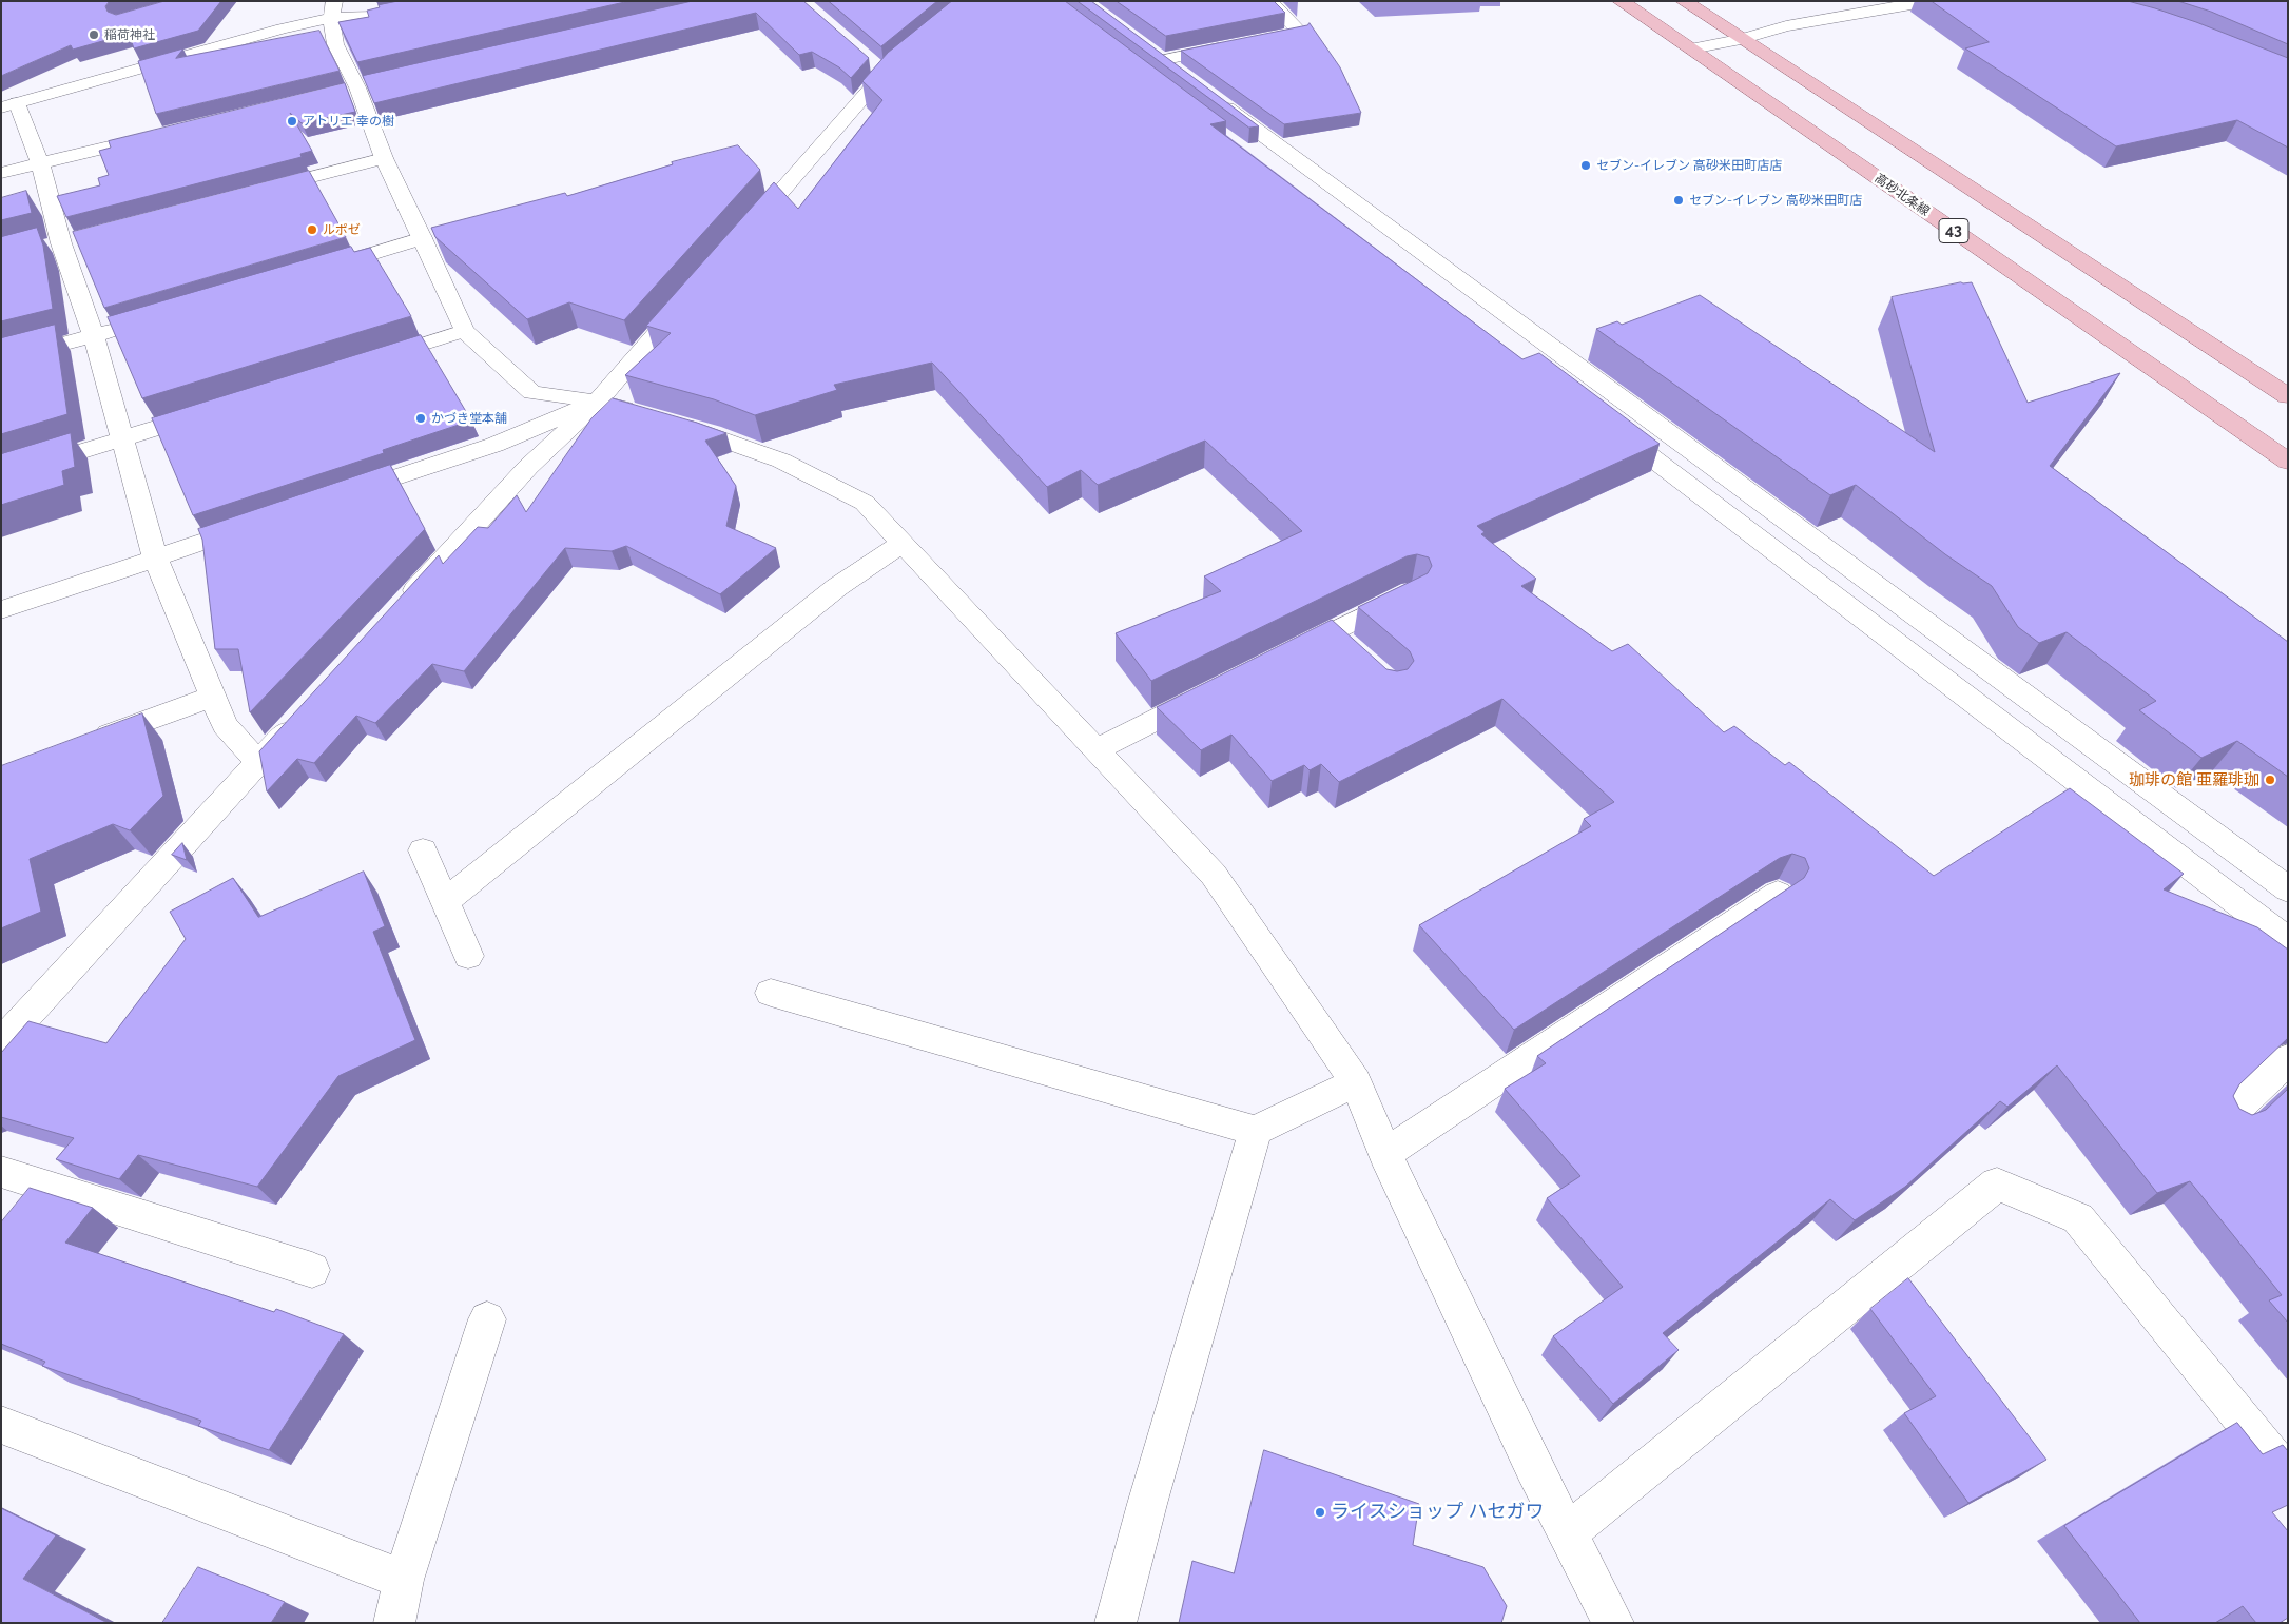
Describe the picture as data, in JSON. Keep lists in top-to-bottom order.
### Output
{
  "streets": {
    "main road": ["高砂北条線", "43"]
  },
  "places": [
    "稲荷神社",
    "アトリエ 幸の樹",
    "セブン-イレブン 高砂米田町店店",
    "セブン-イレブン 高砂米田町店",
    "ルポゼ",
    "かづき堂本舗",
    "珈琲の館 亜羅琲珈",
    "ライスショップ ハセガワ"
  ]
}
